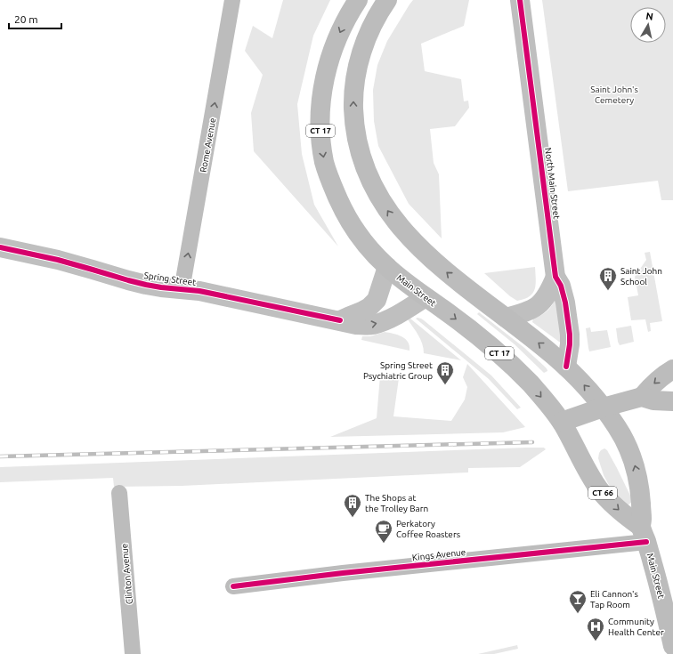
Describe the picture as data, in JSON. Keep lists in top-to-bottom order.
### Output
{
  "streets": {
    "highway": ["CT 17", "Main Street", "CT 66"],
    "street": [
      "Rome Avenue",
      "North Main Street",
      "Spring Street",
      "Kings Avenue",
      "Clinton Avenue"
    ]
  },
  "crossings": [
    ["Rome Avenue", "Spring Street"],
    ["North Main Street", "Main Street"],
    ["Spring Street", "Main Street"],
    ["Main Street", "Kings Avenue"]
  ],
  "one_way": ["Rome Avenue"],
  "parks": ["Saint John's Cemetery"],
  "places": {
    "building": ["Saint John School", "Spring Street Psychiatric Group", "The Shops at the Trolley Barn"],
    "cafe": ["Perkatory Coffee Roasters"],
    "bar": ["Eli Cannon's Tap Room"],
    "hospital": ["Community Health Center"]
  },
  "scale_bar": "20 m",
  "north": "top"
}
